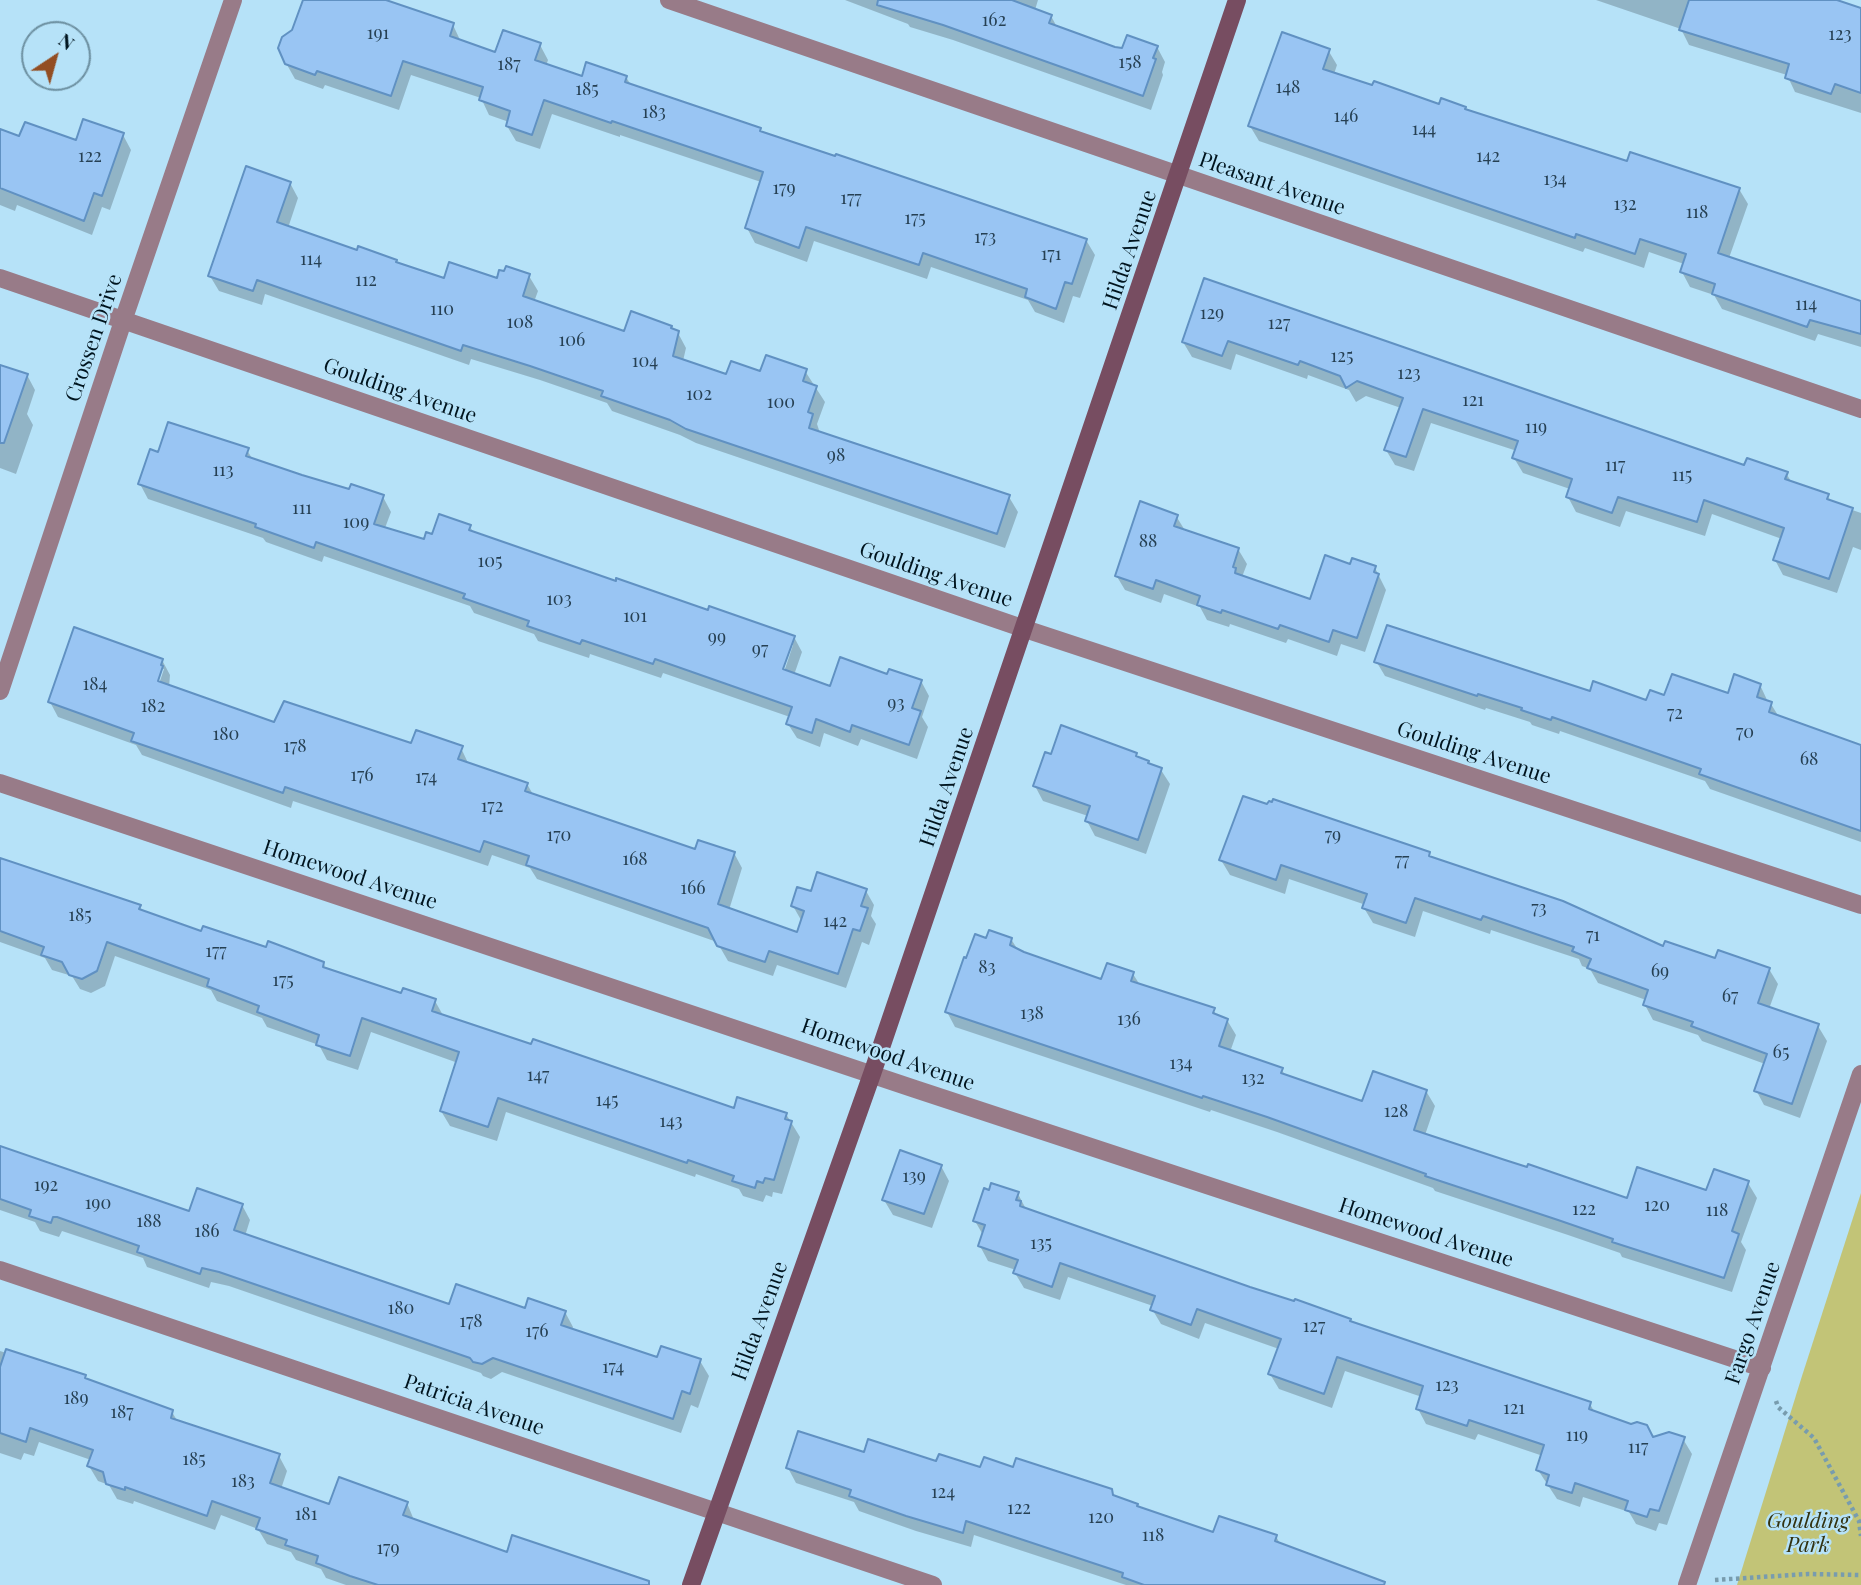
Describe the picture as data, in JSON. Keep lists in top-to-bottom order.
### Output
{
  "streets": {
    "street": [
      "Pleasant Avenue",
      "Hilda Avenue",
      "Crossen Drive",
      "Goulding Avenue",
      "Homewood Avenue",
      "Fargo Avenue",
      "Patricia Avenue"
    ]
  },
  "crossings": [
    ["Pleasant Avenue", "Hilda Avenue"],
    ["Hilda Avenue", "Goulding Avenue"],
    ["Hilda Avenue", "Homewood Avenue"],
    ["Hilda Avenue", "Patricia Avenue"],
    ["Crossen Drive", "Goulding Avenue"],
    ["Homewood Avenue", "Fargo Avenue"]
  ],
  "parks": ["Goulding Park"],
  "house_numbers": [
    "162",
    "191",
    "123",
    "158",
    "187",
    "148",
    "185",
    "183",
    "146",
    "144",
    "122",
    "142",
    "134",
    "179",
    "177",
    "132",
    "118",
    "175",
    "173",
    "171",
    "114",
    "112",
    "114",
    "110",
    "129",
    "108",
    "127",
    "106",
    "125",
    "104",
    "123",
    "102",
    "121",
    "100",
    "119",
    "98",
    "117",
    "113",
    "115",
    "111",
    "109",
    "88",
    "105",
    "103",
    "101",
    "99",
    "97",
    "184",
    "93",
    "182",
    "72",
    "70",
    "180",
    "178",
    "68",
    "176",
    "174",
    "172",
    "170",
    "79",
    "168",
    "77",
    "166",
    "73",
    "185",
    "142",
    "71",
    "177",
    "83",
    "69",
    "175",
    "67",
    "138",
    "136",
    "65",
    "134",
    "147",
    "132",
    "145",
    "128",
    "143",
    "139",
    "192",
    "190",
    "120",
    "122",
    "118",
    "188",
    "186",
    "135",
    "180",
    "178",
    "127",
    "176",
    "174",
    "123",
    "189",
    "121",
    "187",
    "119",
    "117",
    "185",
    "183",
    "124",
    "122",
    "181",
    "120",
    "118",
    "179"
  ],
  "north": "top right"
}
